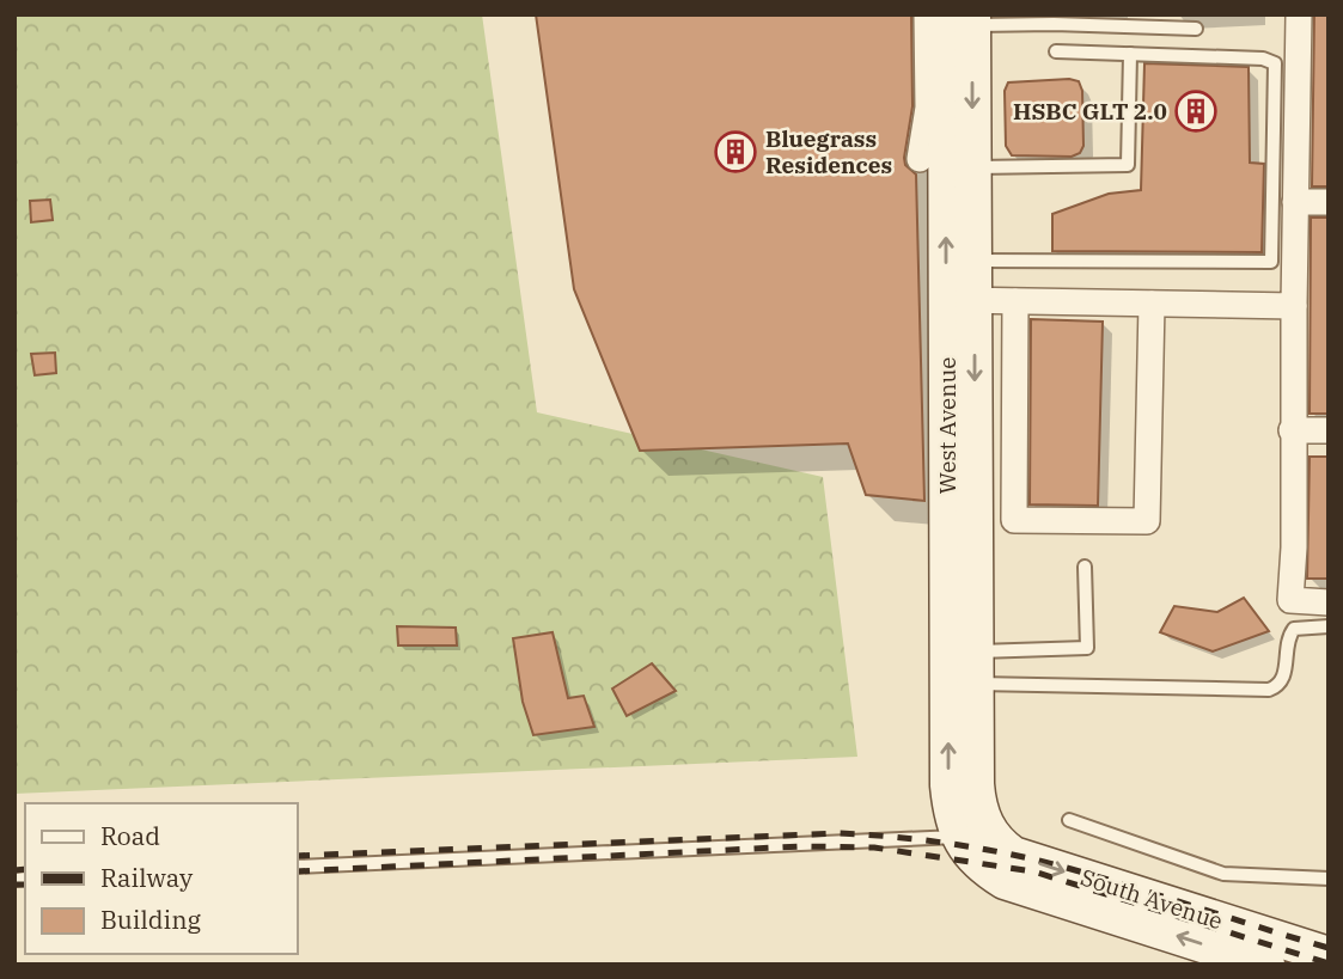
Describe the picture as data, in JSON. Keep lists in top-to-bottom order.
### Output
{
  "streets": {
    "main road": ["West Avenue", "South Avenue"]
  },
  "crossings": [
    ["West Avenue", "South Avenue"]
  ],
  "places": {
    "building": ["HSBC GLT 2.0", "Bluegrass Residences"]
  },
  "legend": ["Road", "Railway", "Building"]
}
